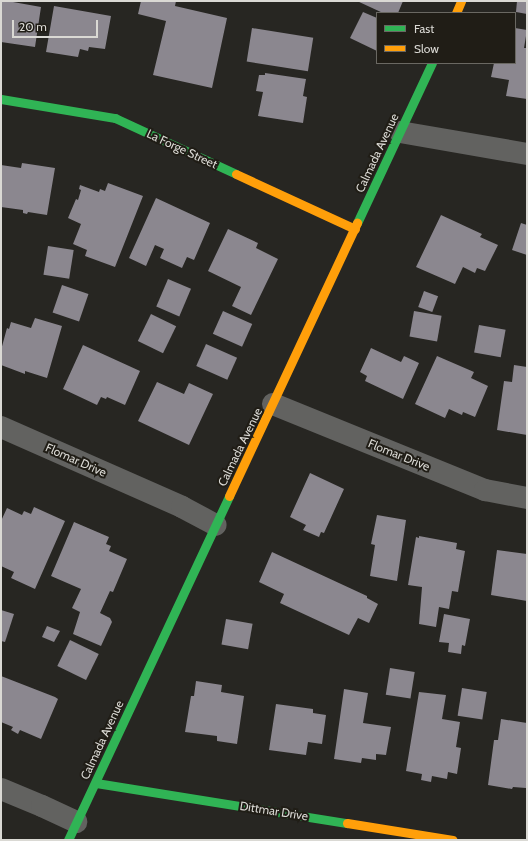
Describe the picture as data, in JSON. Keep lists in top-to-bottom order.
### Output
{
  "streets": {
    "street": [
      "La Forge Street",
      "Calmada Avenue",
      "Flomar Drive",
      "Dittmar Drive"
    ]
  },
  "crossings": [
    ["La Forge Street", "Calmada Avenue"],
    ["Calmada Avenue", "Flomar Drive"],
    ["Calmada Avenue", "Dittmar Drive"]
  ],
  "legend": ["Fast", "Slow"],
  "scale_bar": "20 m"
}
